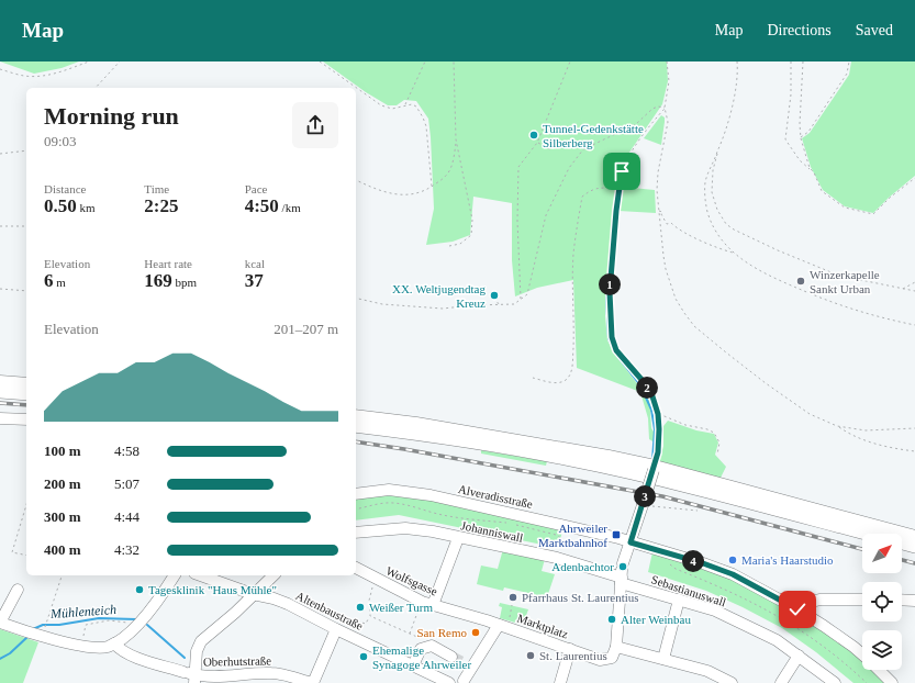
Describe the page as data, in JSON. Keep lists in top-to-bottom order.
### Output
{
  "streets": {
    "street": [
      "Alveradisstraße",
      "Johanniswall",
      "Wolfsgasse",
      "Sebastianuswall",
      "Altenbaustraße",
      "Marktplatz",
      "Oberhutstraße"
    ]
  },
  "crossings": [
    ["Johanniswall", "Sebastianuswall"],
    ["Wolfsgasse", "Marktplatz"]
  ],
  "water": ["Mühlenteich"],
  "places": {
    "other": [
      "Tunnel-Gedenkstätte Silberberg",
      "Winzerkapelle Sankt Urban",
      "XX. Weltjugendtag Kreuz",
      "Maria's Haarstudio",
      "Adenbachtor",
      "Tagesklinik \"Haus Mühle\"",
      "Pfarrhaus St. Laurentius",
      "Weißer Turm",
      "Alter Weinbau",
      "San Remo",
      "St. Laurentius",
      "Ehemalige Synagoge Ahrweiler"
    ],
    "transit": ["Ahrweiler Marktbahnhof"]
  },
  "north": "top right",
  "page": {
    "header": "Map",
    "nav": ["Map", "Directions", "Saved"],
    "heading": ["Morning run", "09:03"],
    "stats": [
      ["Distance", "0.50 km"],
      ["Time", "2:25"],
      ["Pace", "4:50 /km"],
      ["Elevation", "6 m"],
      ["Heart rate", "169 bpm"],
      ["kcal", "37"]
    ],
    "pins": [
      "1",
      "2",
      "3",
      "4"
    ],
    "chart": ["Elevation", "201–207 m"],
    "list": [
      {
        "name": "100 m",
        "note": "4:58"
      },
      {
        "name": "200 m",
        "note": "5:07"
      },
      {
        "name": "300 m",
        "note": "4:44"
      },
      {
        "name": "400 m",
        "note": "4:32"
      }
    ]
  }
}
